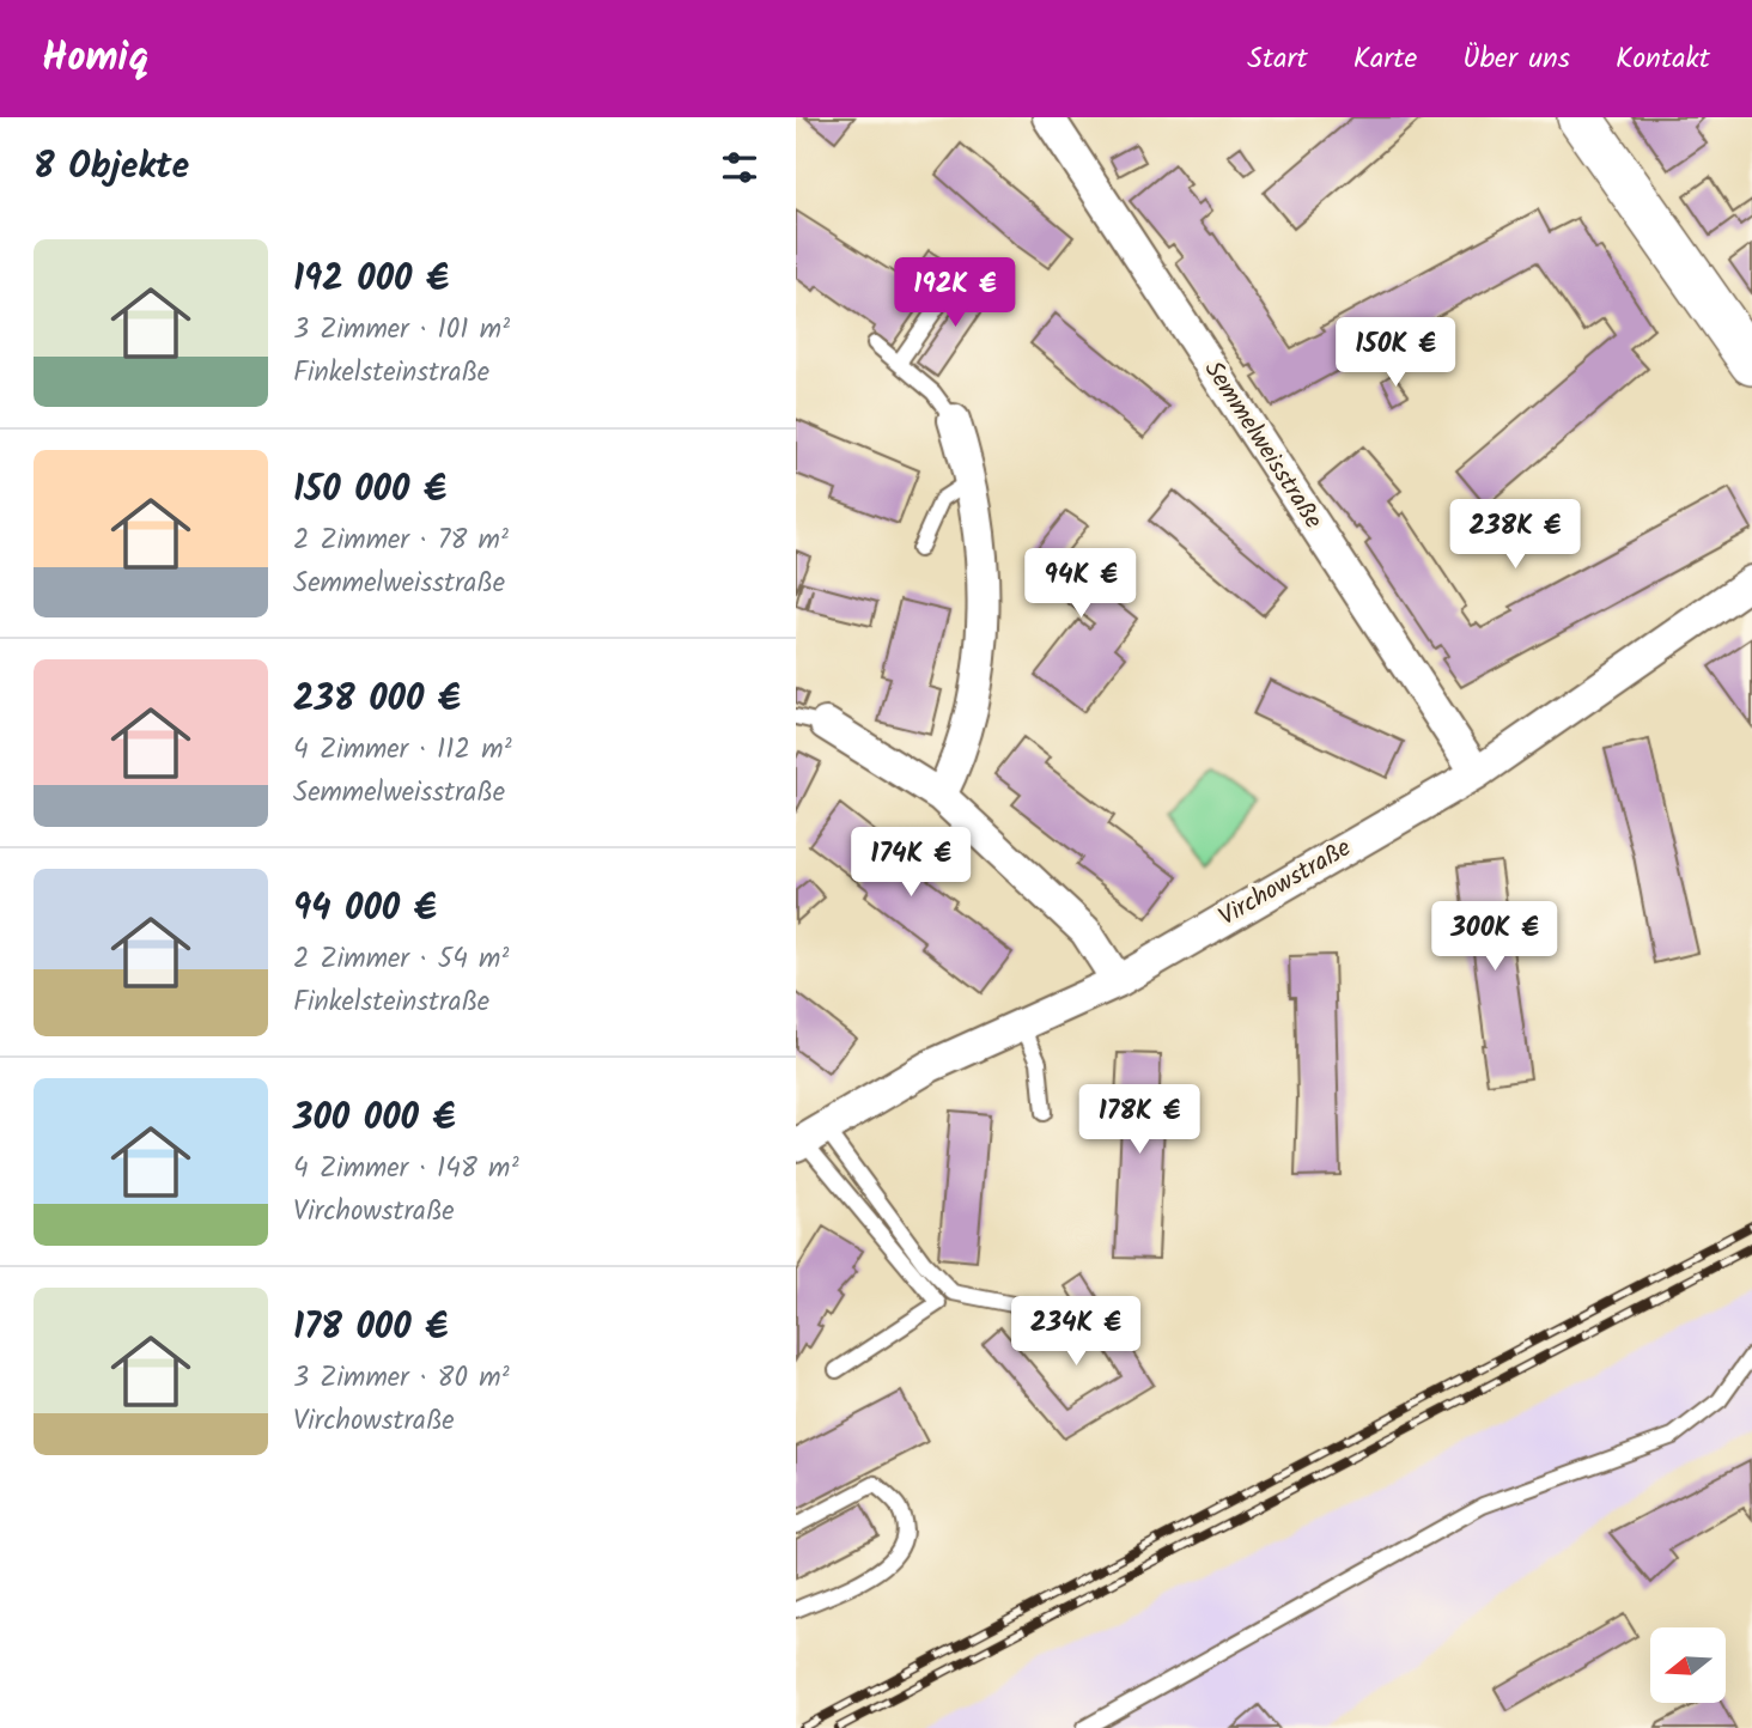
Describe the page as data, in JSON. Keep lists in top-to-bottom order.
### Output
{
  "streets": {
    "street": ["Semmelweisstraße", "Virchowstraße"]
  },
  "crossings": [
    ["Semmelweisstraße", "Virchowstraße"]
  ],
  "north": "left",
  "page": {
    "header": "Homiq",
    "nav": [
      "Start",
      "Karte",
      "Über uns",
      "Kontakt"
    ],
    "heading": "8 Objekte",
    "list": [
      {
        "name": "192 000 €",
        "note": "3 Zimmer · 101 m² · Finkelsteinstraße"
      },
      {
        "name": "150 000 €",
        "note": "2 Zimmer · 78 m² · Semmelweisstraße"
      },
      {
        "name": "238 000 €",
        "note": "4 Zimmer · 112 m² · Semmelweisstraße"
      },
      {
        "name": "94 000 €",
        "note": "2 Zimmer · 54 m² · Finkelsteinstraße"
      },
      {
        "name": "300 000 €",
        "note": "4 Zimmer · 148 m² · Virchowstraße"
      },
      {
        "name": "178 000 €",
        "note": "3 Zimmer · 80 m² · Virchowstraße"
      }
    ],
    "price": [
      "192K €",
      "150K €",
      "238K €",
      "94K €",
      "174K €",
      "300K €",
      "178K €",
      "234K €"
    ]
  }
}
